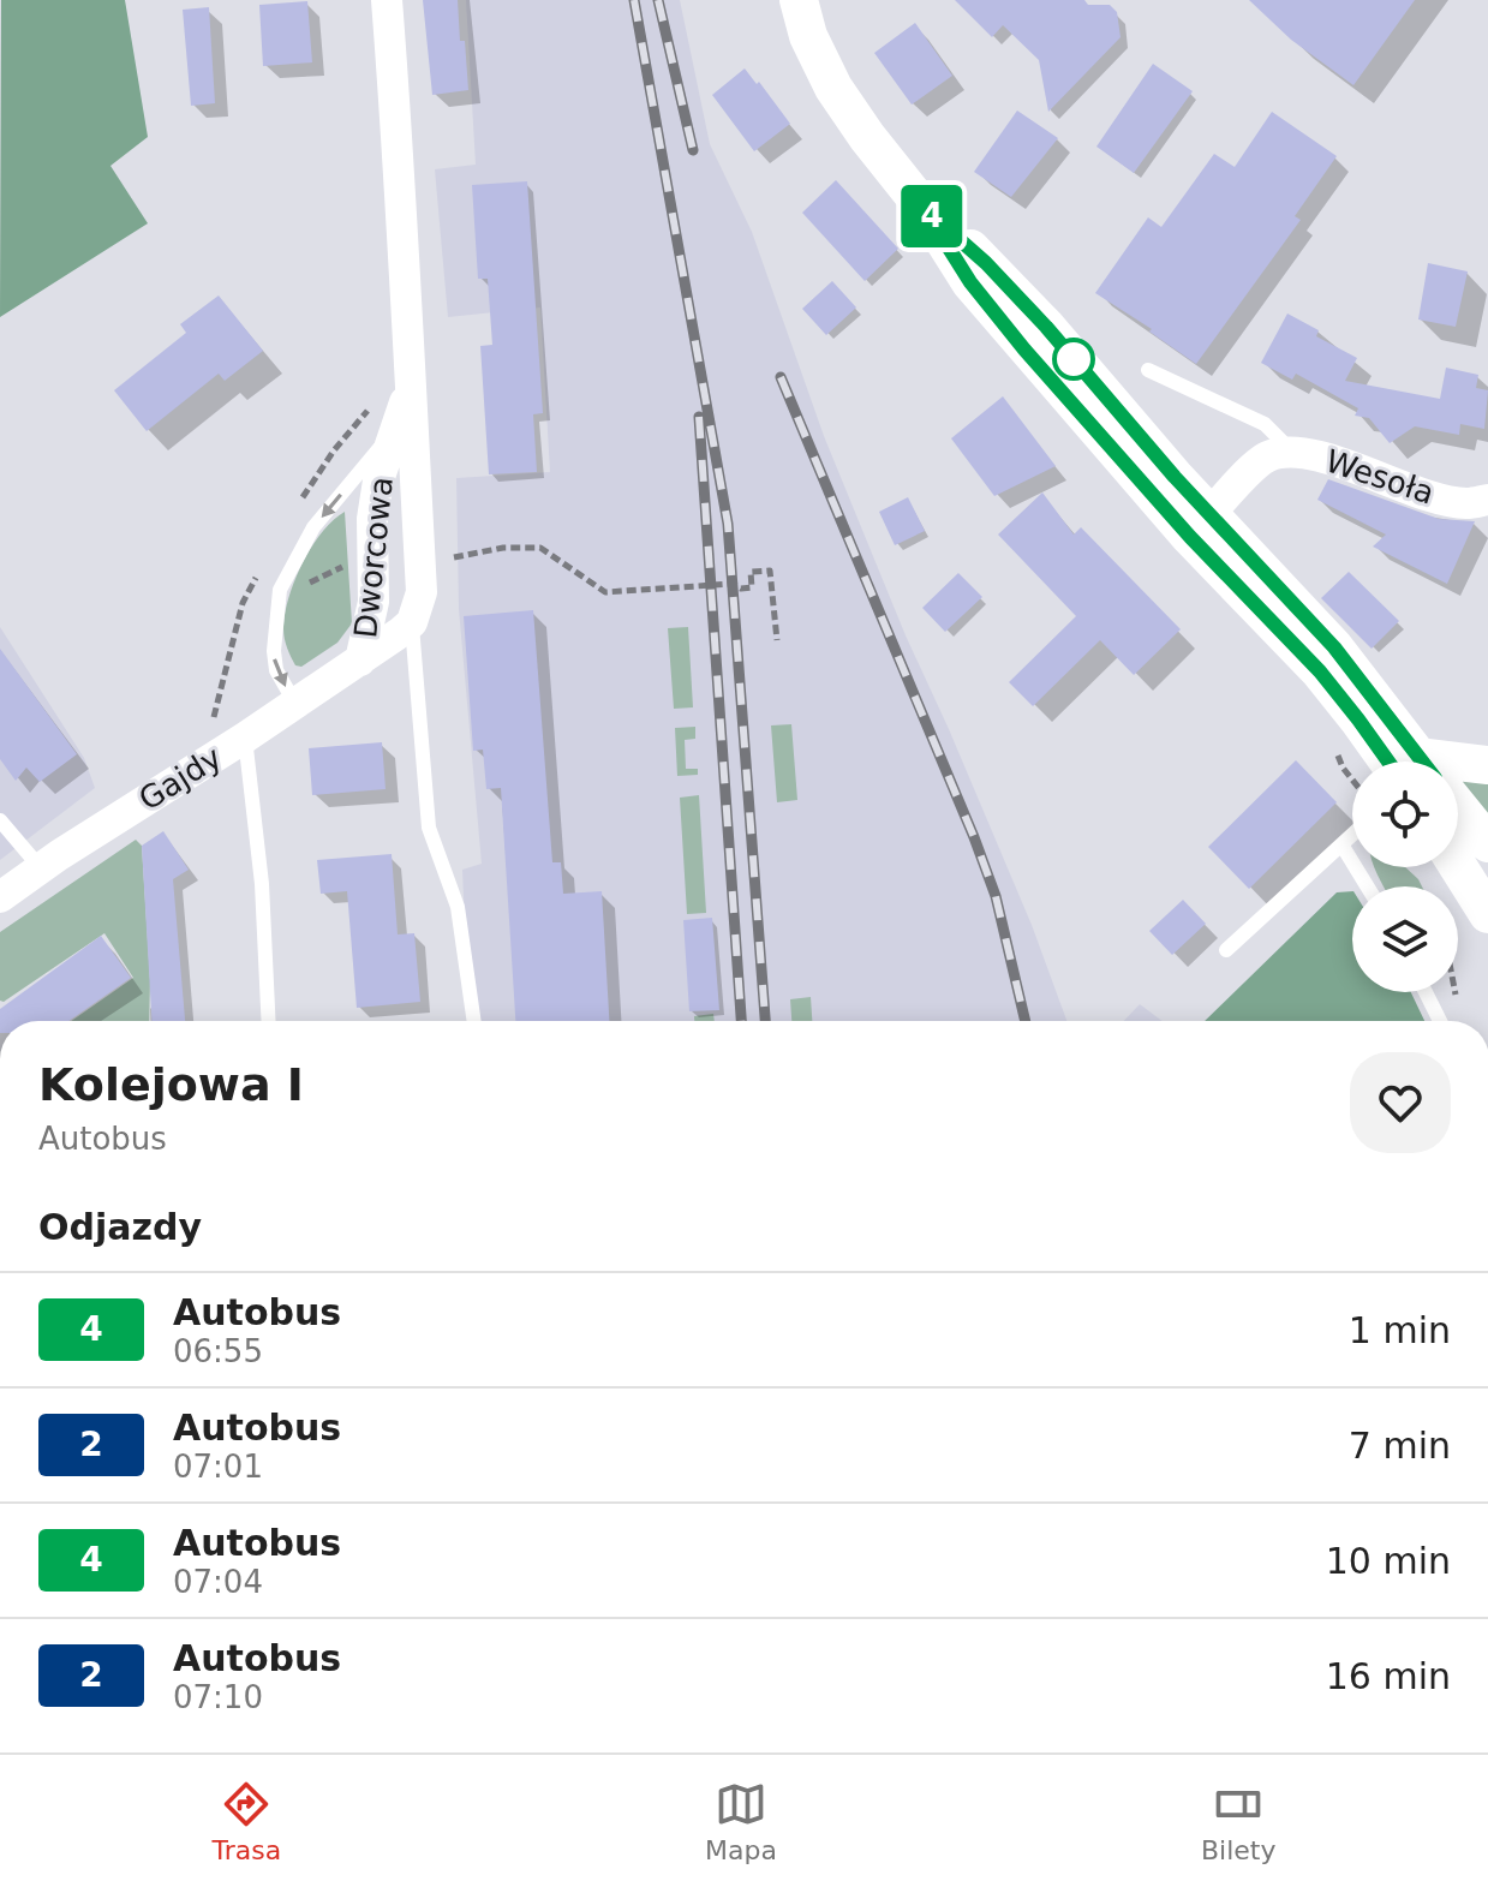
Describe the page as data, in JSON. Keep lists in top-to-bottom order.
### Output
{
  "streets": {
    "street": ["Wesoła", "Dworcowa", "Gajdy"]
  },
  "crossings": [
    ["Dworcowa", "Gajdy"]
  ],
  "lines": ["bus line 4"],
  "page": {
    "on_map": "4",
    "heading": [
      ["Kolejowa I", "Autobus"],
      "Odjazdy"
    ],
    "list": [
      {
        "mark": "4",
        "name": "Autobus",
        "note": "06:55",
        "value": "1 min"
      },
      {
        "mark": "2",
        "name": "Autobus",
        "note": "07:01",
        "value": "7 min"
      },
      {
        "mark": "4",
        "name": "Autobus",
        "note": "07:04",
        "value": "10 min"
      },
      {
        "mark": "2",
        "name": "Autobus",
        "note": "07:10",
        "value": "16 min"
      }
    ],
    "tabs": ["Trasa", "Mapa", "Bilety"]
  }
}
